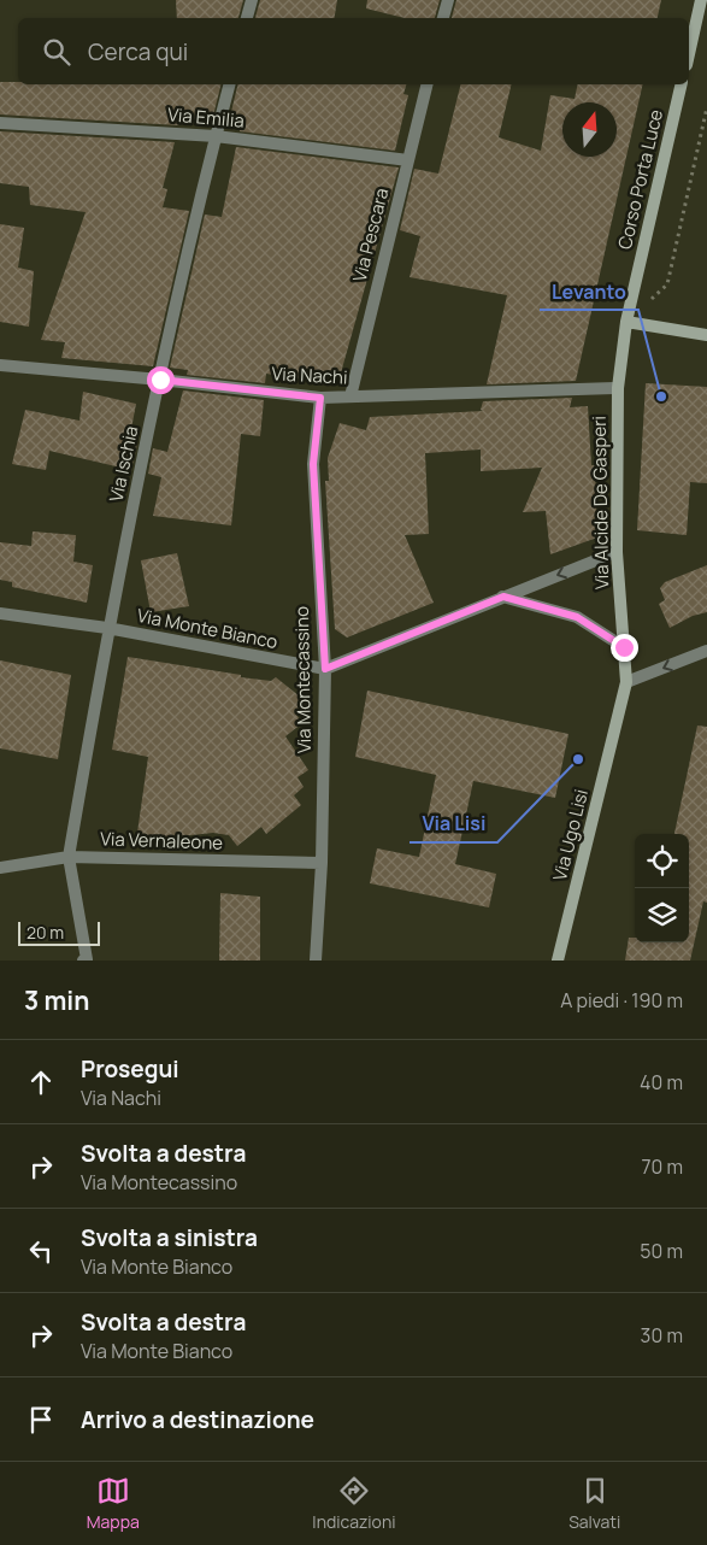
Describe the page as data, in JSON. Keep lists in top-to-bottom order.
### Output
{
  "streets": {
    "main road": ["Corso Porta Luce", "Via Alcide De Gasperi", "Via Ugo Lisi"],
    "street": [
      "Via Emilia",
      "Via Pescara",
      "Via Nachi",
      "Via Ischia",
      "Via Monte Bianco",
      "Via Montecassino",
      "Via Vernaleone"
    ]
  },
  "crossings": [
    ["Via Emilia", "Via Pescara"],
    ["Via Emilia", "Via Ischia"],
    ["Corso Porta Luce", "Via Alcide De Gasperi"],
    ["Via Pescara", "Via Nachi"],
    ["Via Nachi", "Via Ischia"],
    ["Via Nachi", "Via Alcide De Gasperi"],
    ["Via Nachi", "Via Montecassino"],
    ["Via Ischia", "Via Monte Bianco"],
    ["Via Ischia", "Via Vernaleone"],
    ["Via Alcide De Gasperi", "Via Ugo Lisi"],
    ["Via Monte Bianco", "Via Montecassino"],
    ["Via Montecassino", "Via Vernaleone"]
  ],
  "places": ["Levanto", "Via Lisi"],
  "scale_bar": "20 m",
  "north": "top",
  "page": {
    "search": "Cerca qui",
    "scale": "20 m",
    "heading": ["3 min", "A piedi · 190 m"],
    "list": [
      ["Prosegui", "Via Nachi", "40 m"],
      ["Svolta a destra", "Via Montecassino", "70 m"],
      ["Svolta a sinistra", "Via Monte Bianco", "50 m"],
      ["Svolta a destra", "Via Monte Bianco", "30 m"],
      "Arrivo a destinazione"
    ],
    "nav": ["Mappa", "Indicazioni", "Salvati"]
  }
}
